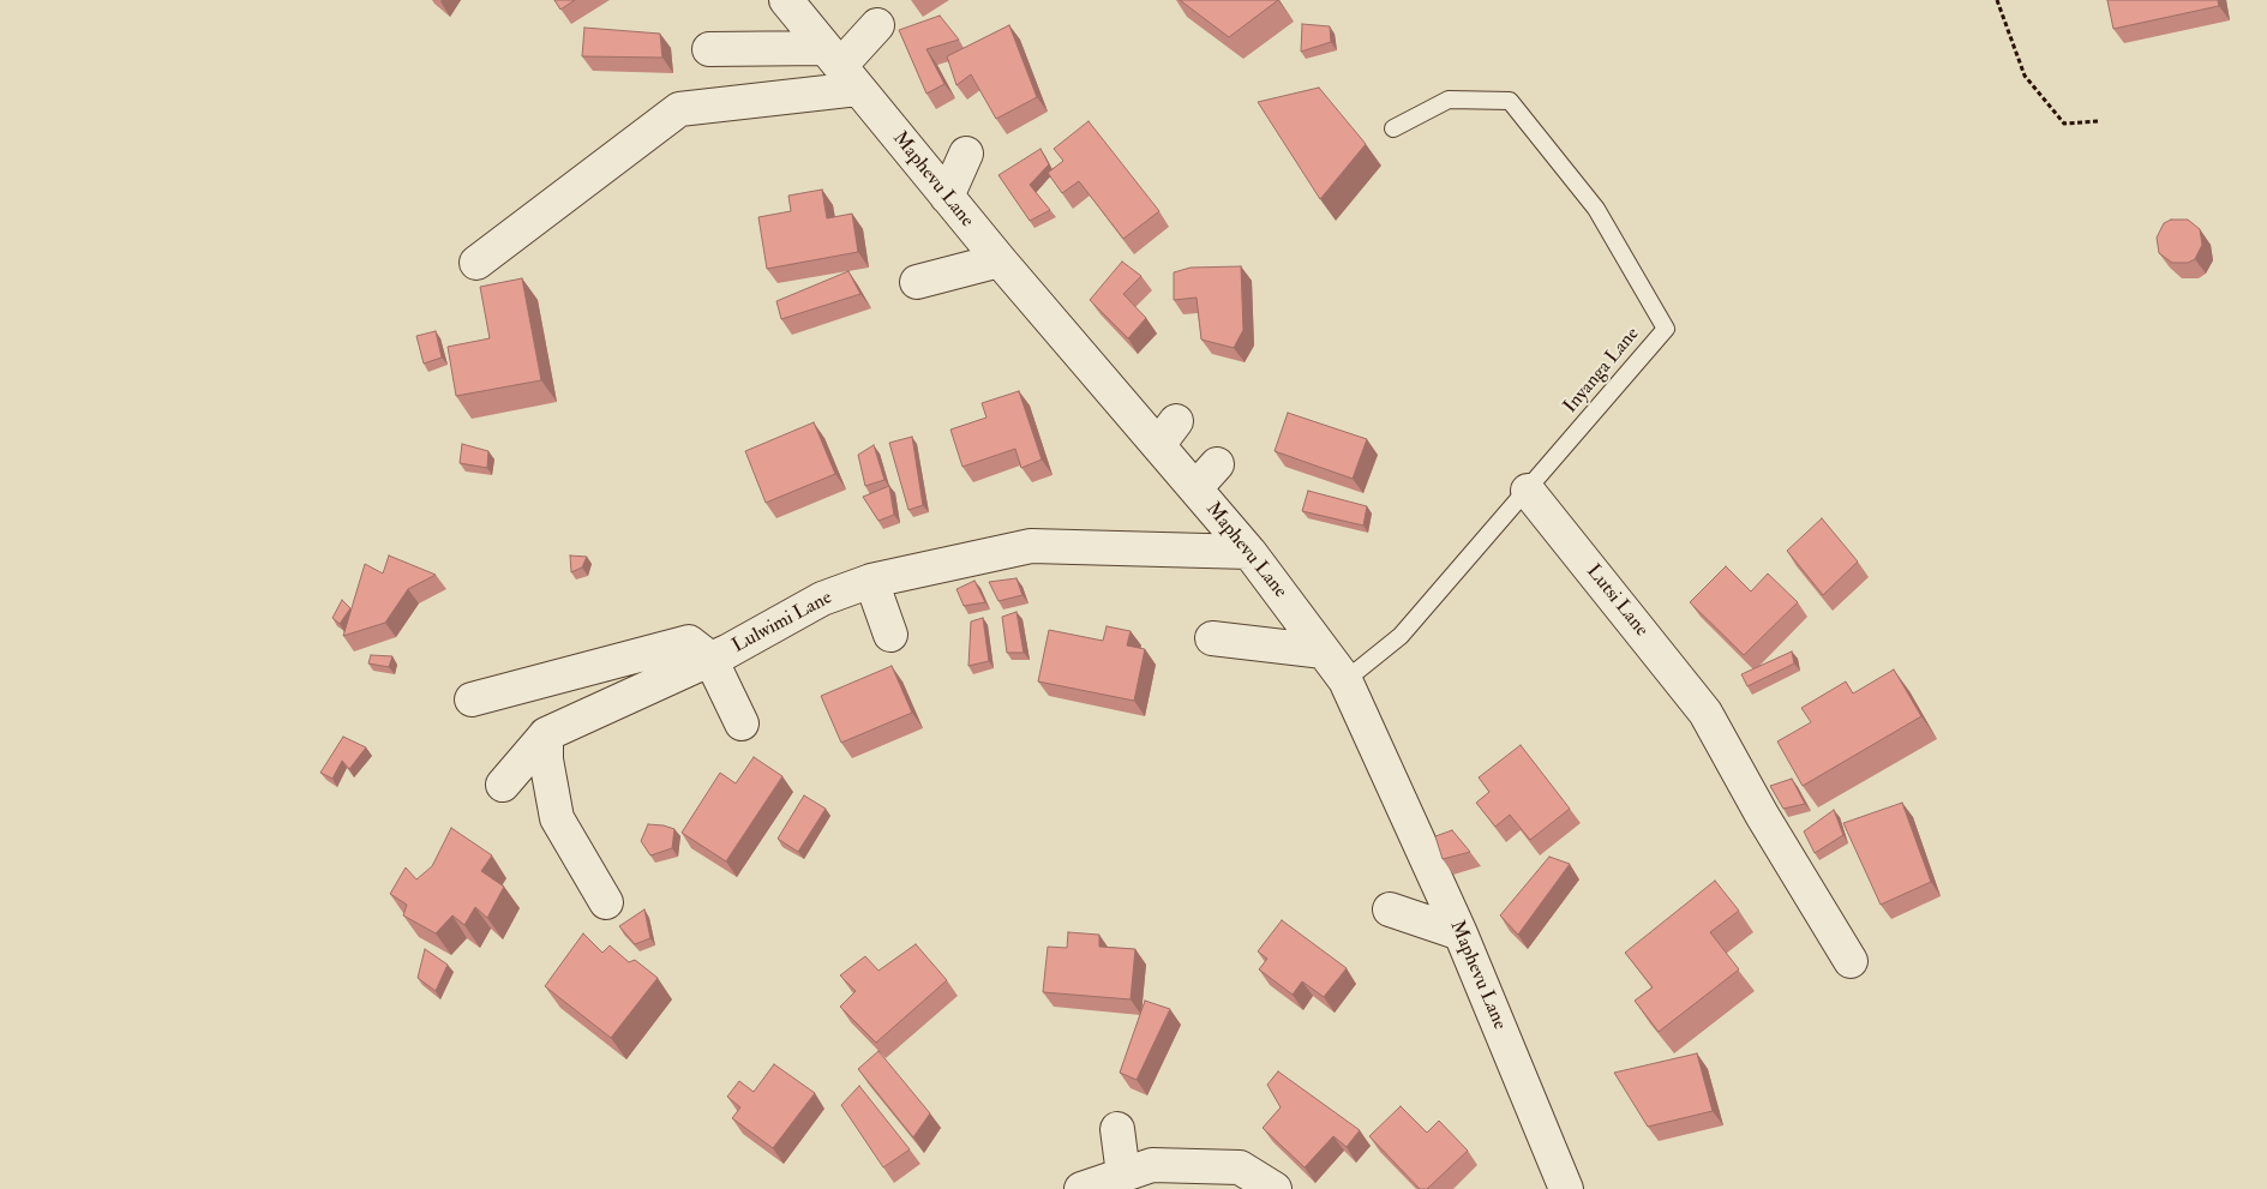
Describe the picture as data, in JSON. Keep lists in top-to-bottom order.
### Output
{
  "streets": {
    "street": ["Maphevu Lane", "Lutsi Lane", "Lulwimi Lane"],
    "lane": ["Inyanga Lane"]
  },
  "crossings": [
    ["Maphevu Lane", "Inyanga Lane"],
    ["Maphevu Lane", "Lulwimi Lane"],
    ["Inyanga Lane", "Lutsi Lane"]
  ]
}
